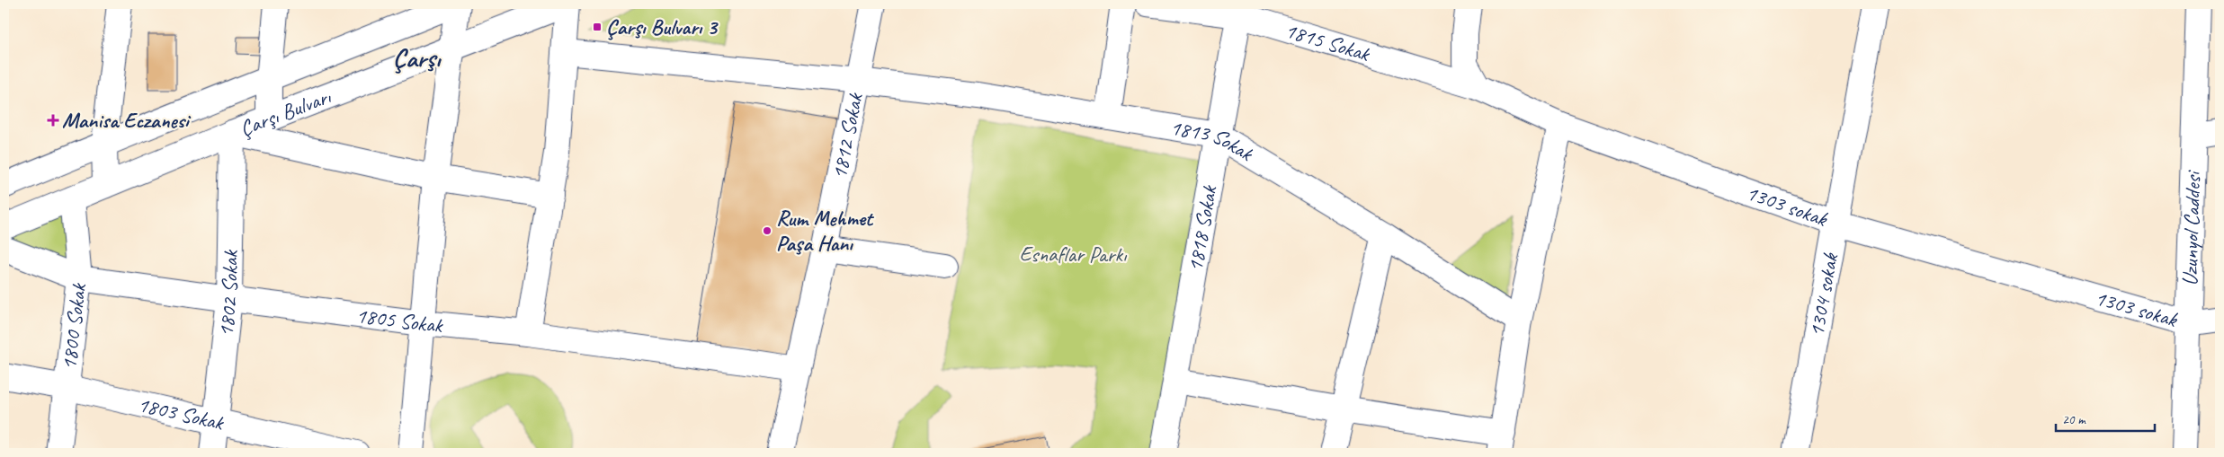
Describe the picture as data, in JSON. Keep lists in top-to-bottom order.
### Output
{
  "streets": {
    "street": [
      "1815 Sokak",
      "Çarşı Bulvarı",
      "1812 Sokak",
      "1813 Sokak",
      "1303 sokak",
      "1818 Sokak",
      "Uzunyol Caddesi",
      "1802 Sokak",
      "1304 sokak",
      "1805 Sokak",
      "1800 Sokak",
      "1803 Sokak"
    ]
  },
  "crossings": [
    ["1815 Sokak", "1303 sokak"],
    ["1815 Sokak", "1818 Sokak"],
    ["Çarşı Bulvarı", "1802 Sokak"],
    ["Çarşı Bulvarı", "1800 Sokak"],
    ["1812 Sokak", "1813 Sokak"],
    ["1812 Sokak", "1805 Sokak"],
    ["1813 Sokak", "1818 Sokak"],
    ["1303 sokak", "Uzunyol Caddesi"],
    ["1303 sokak", "1304 sokak"],
    ["1802 Sokak", "1805 Sokak"],
    ["1802 Sokak", "1803 Sokak"],
    ["1805 Sokak", "1800 Sokak"],
    ["1800 Sokak", "1803 Sokak"]
  ],
  "districts": ["Çarşı"],
  "parks": ["Esnaflar Parkı"],
  "places": {
    "transit": ["Çarşı Bulvarı 3"],
    "health": ["Manisa Eczanesi"],
    "other": ["Rum Mehmet Paşa Hanı"]
  },
  "scale_bar": "20 m"
}
